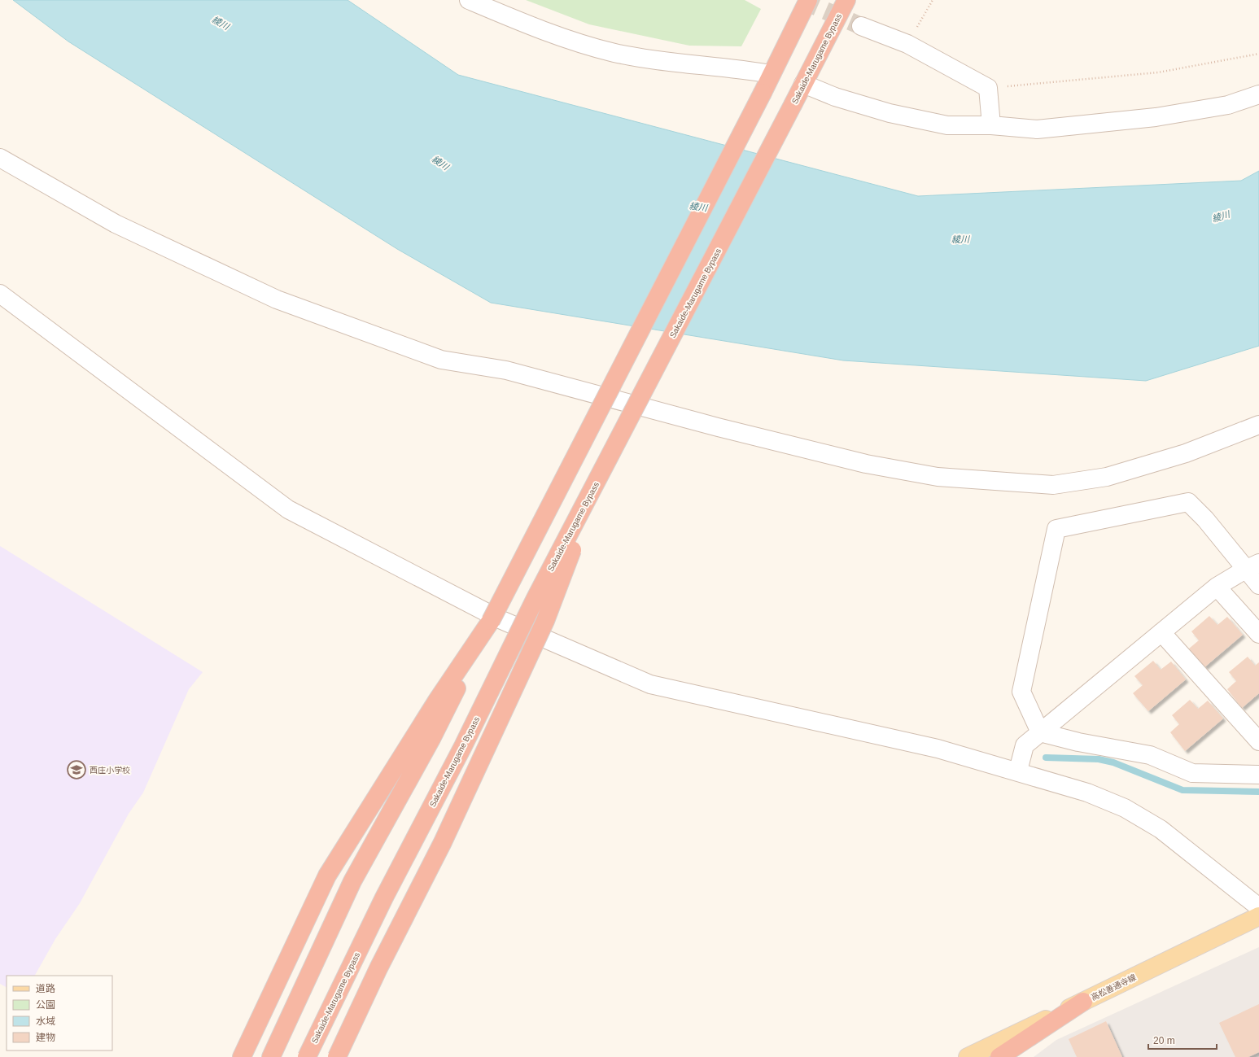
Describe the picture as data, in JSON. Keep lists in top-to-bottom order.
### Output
{
  "streets": {
    "highway": ["Sakaide-Marugame Bypass"],
    "main road": ["高松善通寺線"]
  },
  "water": ["綾川"],
  "places": {
    "school or university": ["西庄小学校"]
  },
  "legend": [
    "道路",
    "公園",
    "水域",
    "建物"
  ],
  "scale_bar": "20 m"
}
